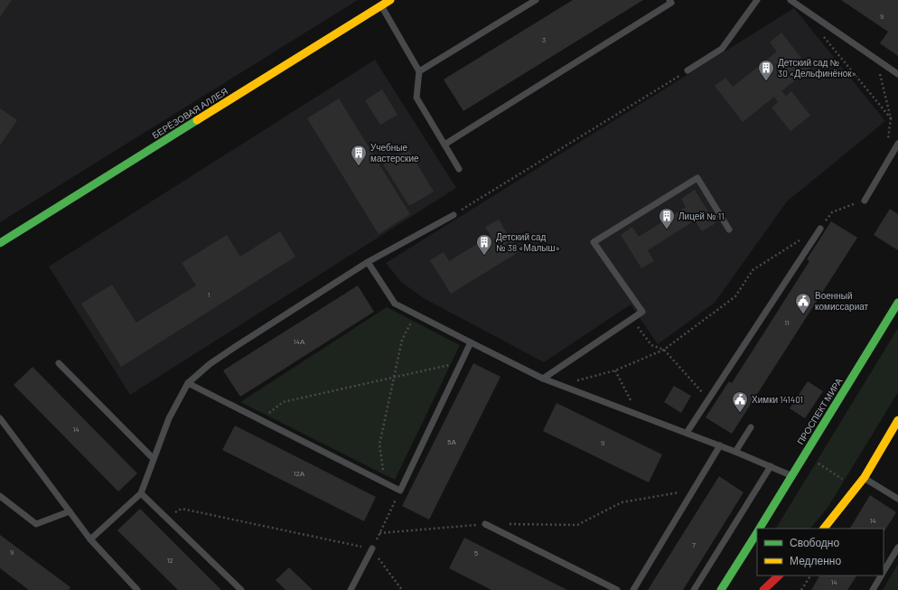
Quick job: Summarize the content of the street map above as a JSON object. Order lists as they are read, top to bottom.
{
  "streets": {
    "main road": ["БЕРЁЗОВАЯ АЛЛЕЯ", "ПРОСПЕКТ МИРА"]
  },
  "places": {
    "building": [
      "Детский сад № 30 «Дельфинёнок»",
      "Учебные мастерские",
      "Лицей № 11",
      "Детский сад № 38 «Малыш»"
    ],
    "public building": ["Военный комиссариат", "Химки 141401"]
  },
  "house_numbers": [
    "9",
    "3",
    "1",
    "11",
    "14А",
    "14",
    "5А",
    "9",
    "12А",
    "14",
    "7",
    "9",
    "5",
    "12",
    "14"
  ],
  "legend": ["Свободно", "Медленно"]
}
